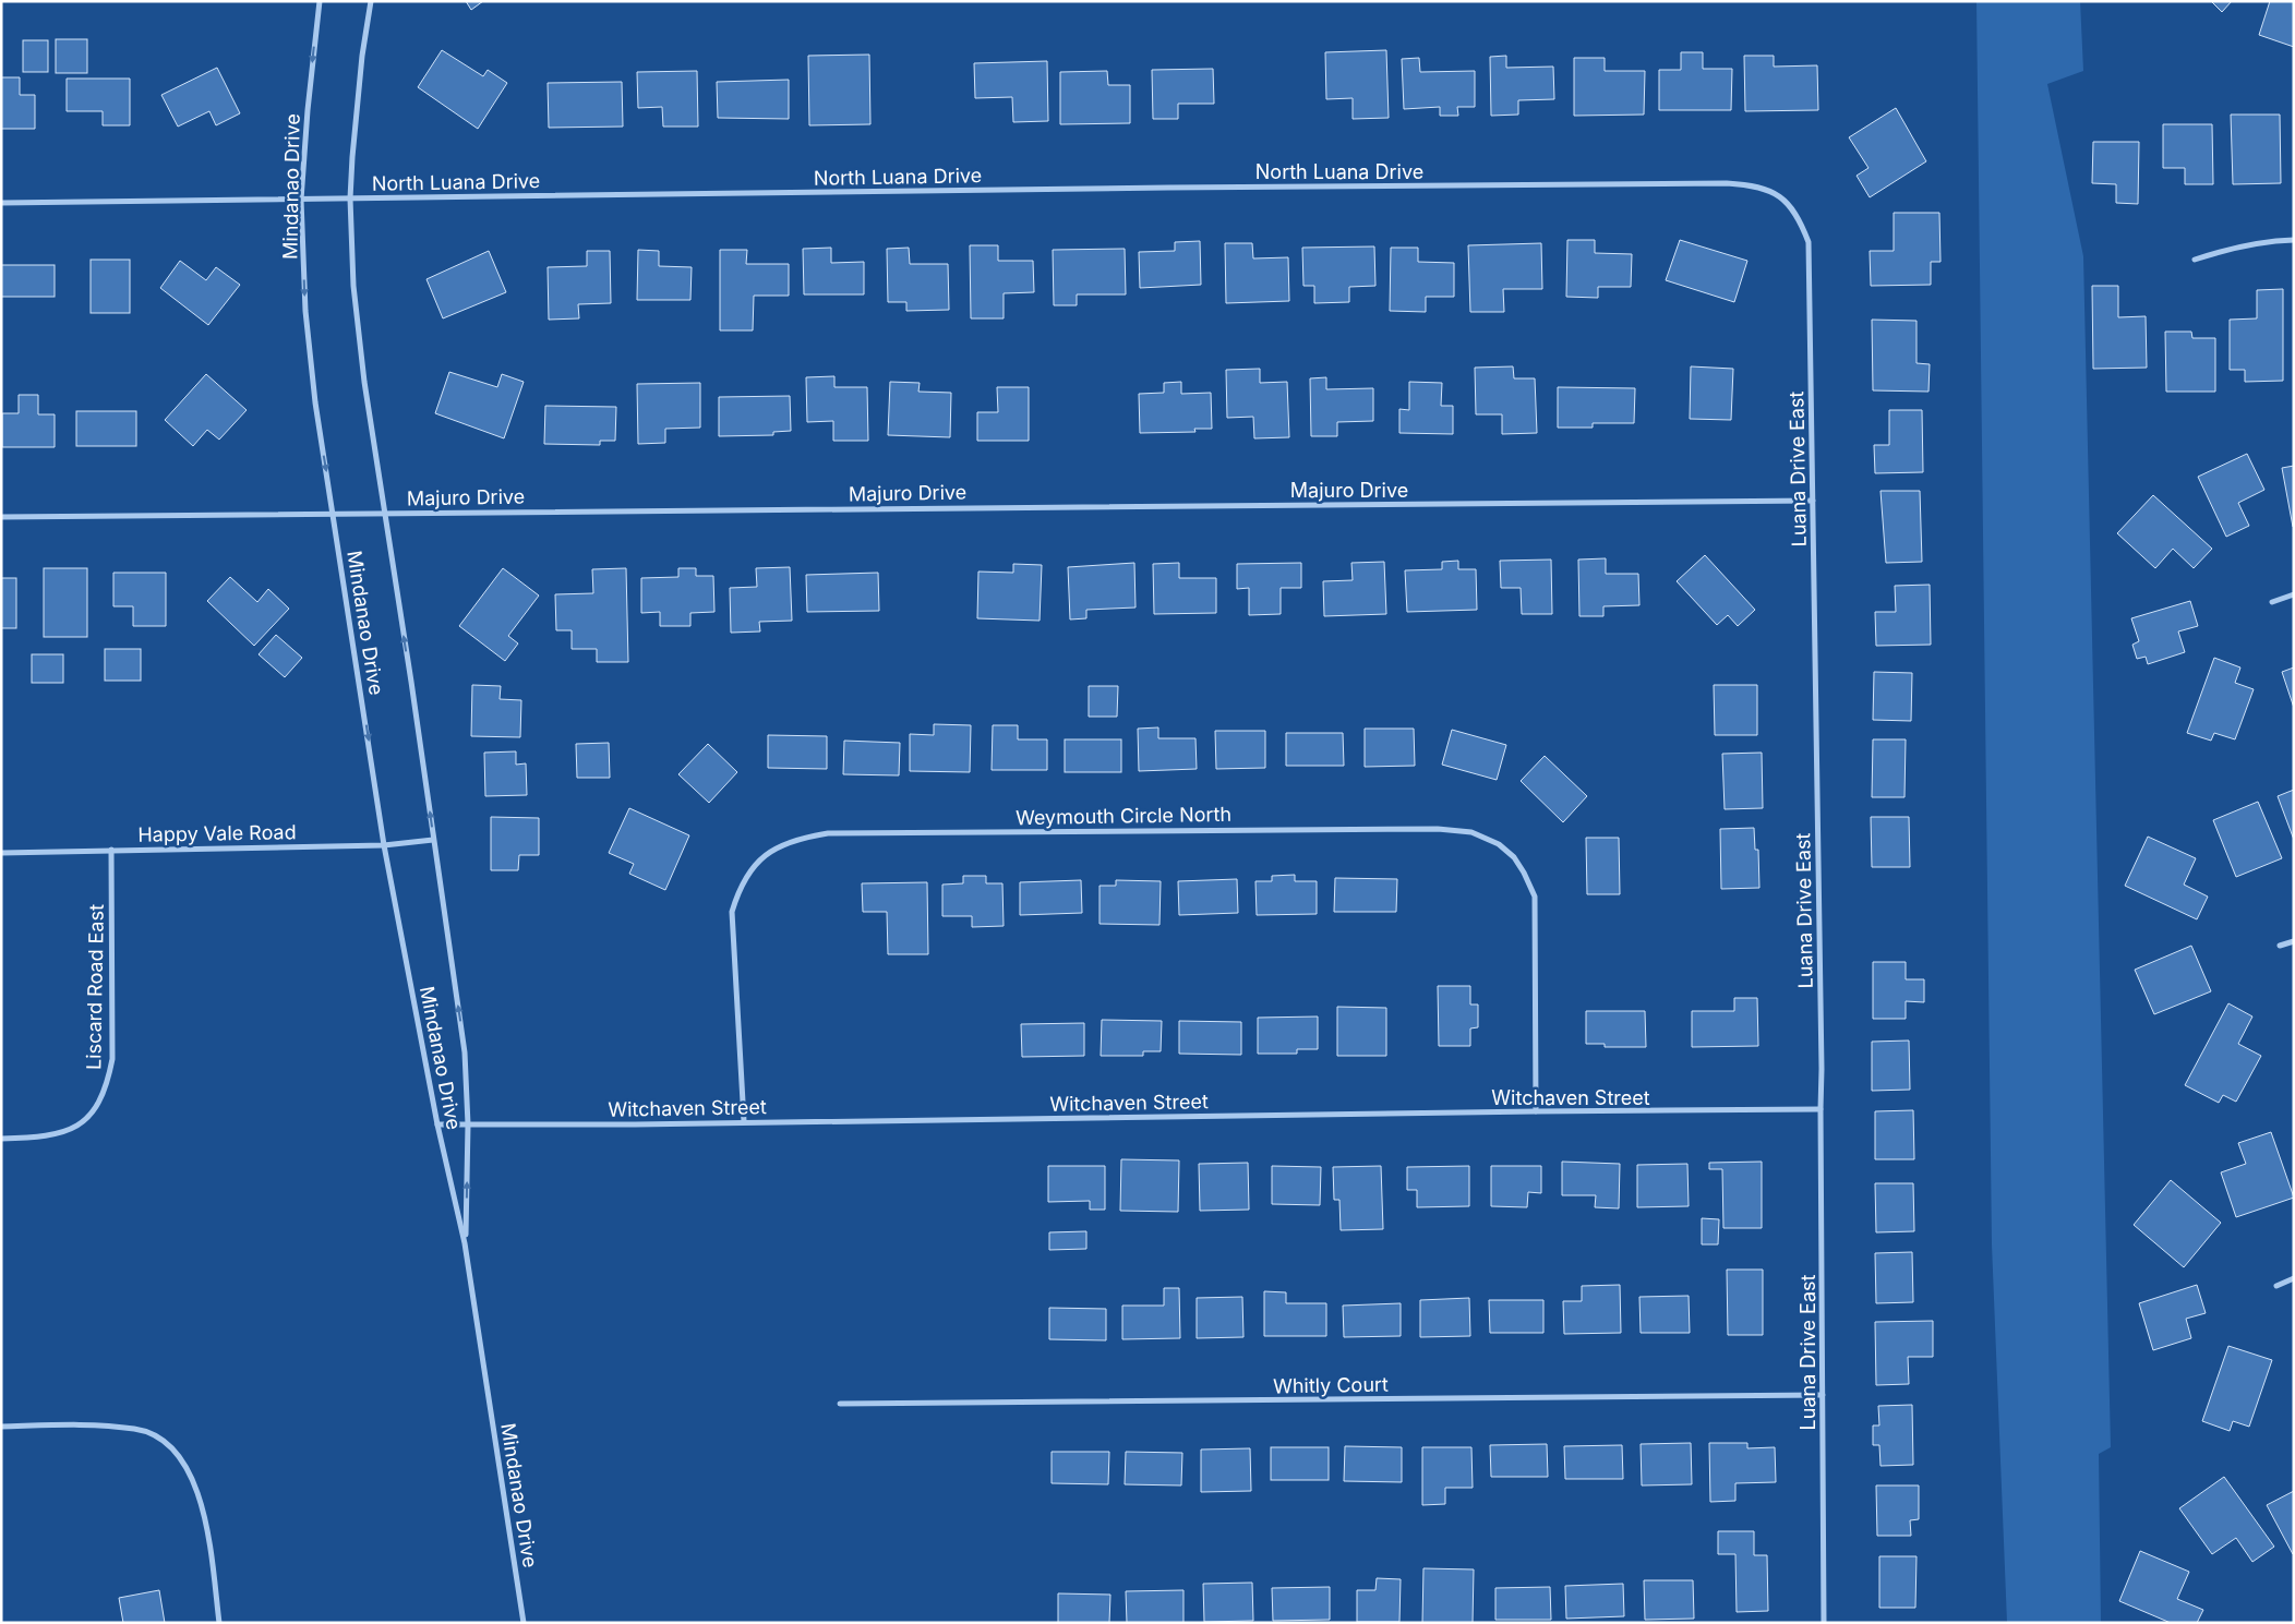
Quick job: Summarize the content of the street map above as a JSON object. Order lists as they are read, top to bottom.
{
  "streets": {
    "street": [
      "North Luana Drive",
      "Mindanao Drive",
      "Luana Drive East",
      "Majuro Drive",
      "Weymouth Circle North",
      "Happy Vale Road",
      "Liscard Road East",
      "Witchaven Street",
      "Whitly Court"
    ]
  },
  "crossings": [
    ["North Luana Drive", "Mindanao Drive"],
    ["North Luana Drive", "Luana Drive East"],
    ["Mindanao Drive", "Majuro Drive"],
    ["Mindanao Drive", "Happy Vale Road"],
    ["Mindanao Drive", "Witchaven Street"],
    ["Luana Drive East", "Majuro Drive"],
    ["Luana Drive East", "Witchaven Street"],
    ["Luana Drive East", "Whitly Court"],
    ["Weymouth Circle North", "Witchaven Street"],
    ["Happy Vale Road", "Liscard Road East"]
  ]
}
